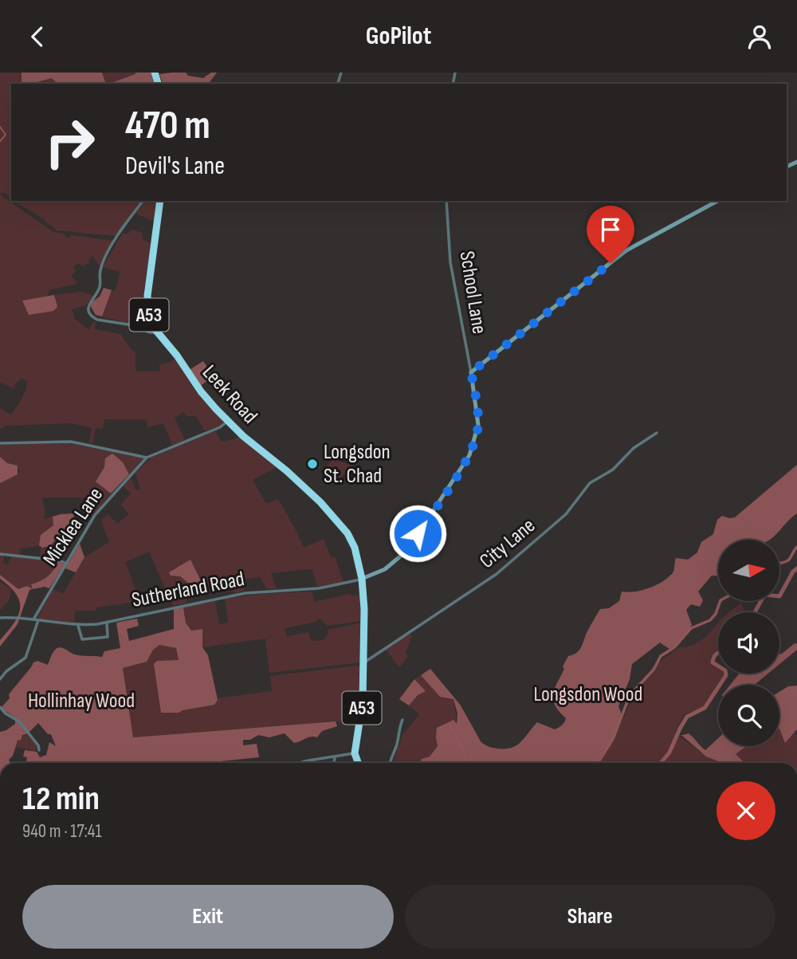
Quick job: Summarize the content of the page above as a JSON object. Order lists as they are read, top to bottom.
{
  "streets": {
    "highway": ["A53", "Leek Road"],
    "street": [
      "School Lane",
      "Micklea Lane",
      "City Lane",
      "Sutherland Road"
    ]
  },
  "crossings": [
    ["School Lane", "A53"],
    ["School Lane", "Leek Road"],
    ["School Lane", "Sutherland Road"],
    ["A53", "Leek Road"],
    ["A53", "City Lane"],
    ["A53", "Sutherland Road"],
    ["Leek Road", "Sutherland Road"],
    ["Micklea Lane", "Sutherland Road"]
  ],
  "parks": ["Longsdon Wood", "Hollinhay Wood"],
  "places": ["Longsdon St. Chad"],
  "north": "right",
  "page": {
    "header": "GoPilot",
    "turn": ["470 m", "Devil's Lane"],
    "heading": ["12 min", "940 m · 17:41"],
    "buttons": ["Exit", "Share"]
  }
}
